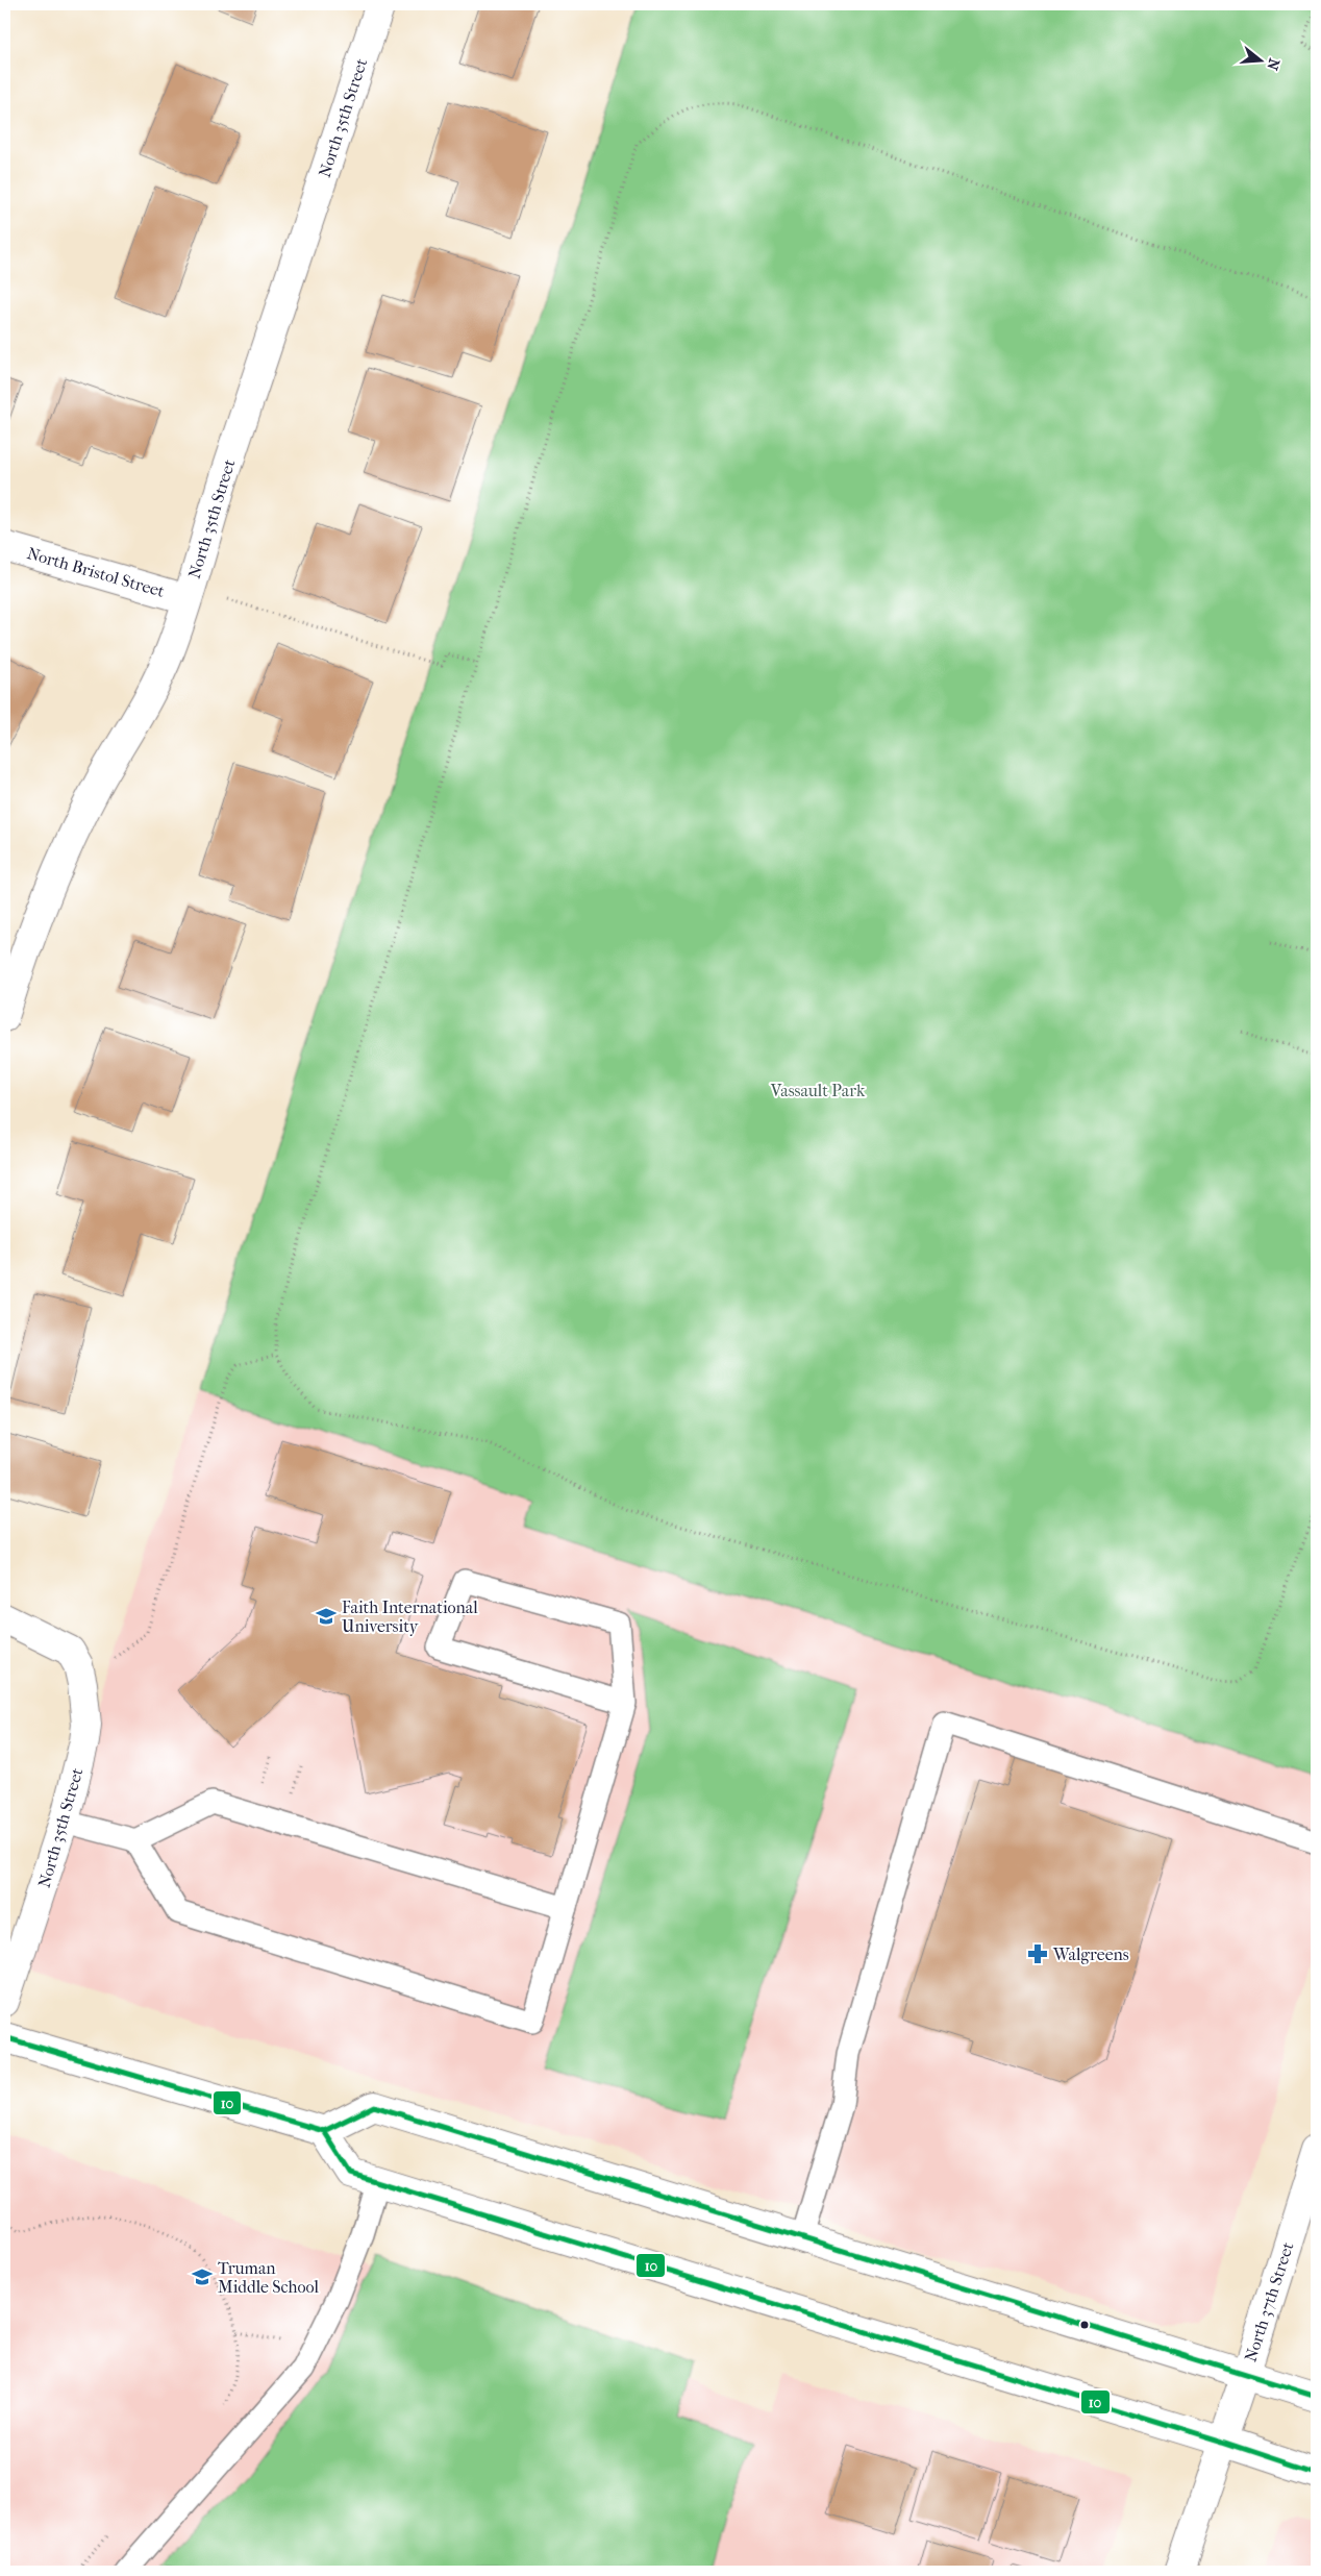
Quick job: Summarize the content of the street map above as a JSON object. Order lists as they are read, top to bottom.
{
  "streets": {
    "main road": ["North 35th Street", "North Bristol Street", "North 37th Street"]
  },
  "crossings": [
    ["North 35th Street", "North Bristol Street"]
  ],
  "parks": ["Vassault Park"],
  "places": {
    "school or university": ["Faith International University", "Truman Middle School"],
    "pharmacy": ["Walgreens"]
  },
  "lines": ["transit line 10"],
  "north": "right"
}
